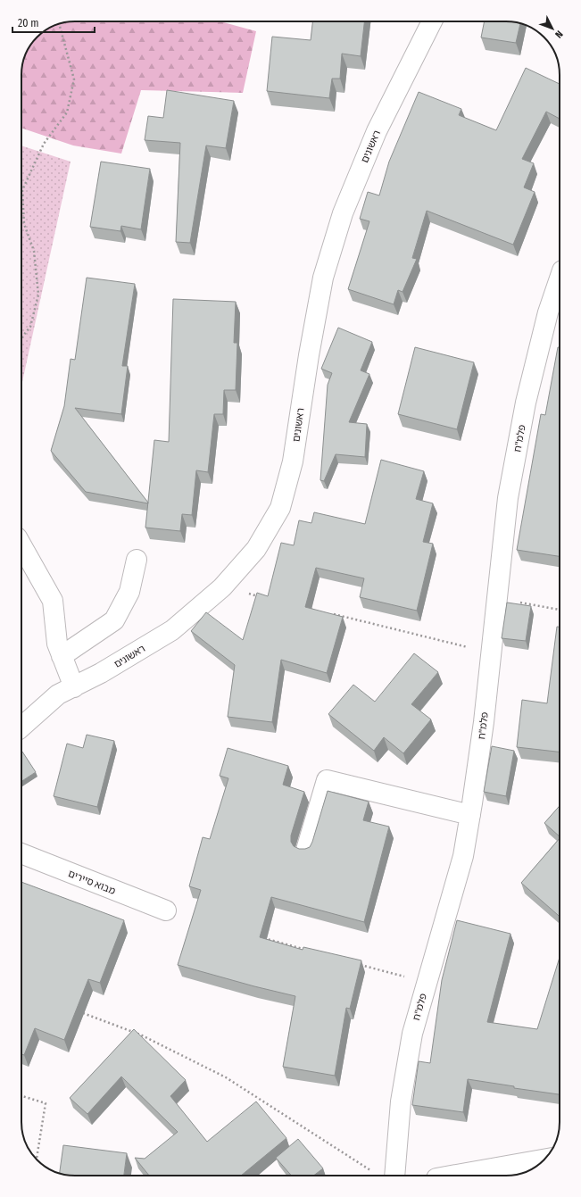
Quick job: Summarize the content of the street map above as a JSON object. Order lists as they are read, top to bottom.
{
  "streets": {
    "street": ["ראשונים", "פלמ\"ח", "מבוא סיירים"]
  },
  "scale_bar": "20 m",
  "north": "bottom right"
}
